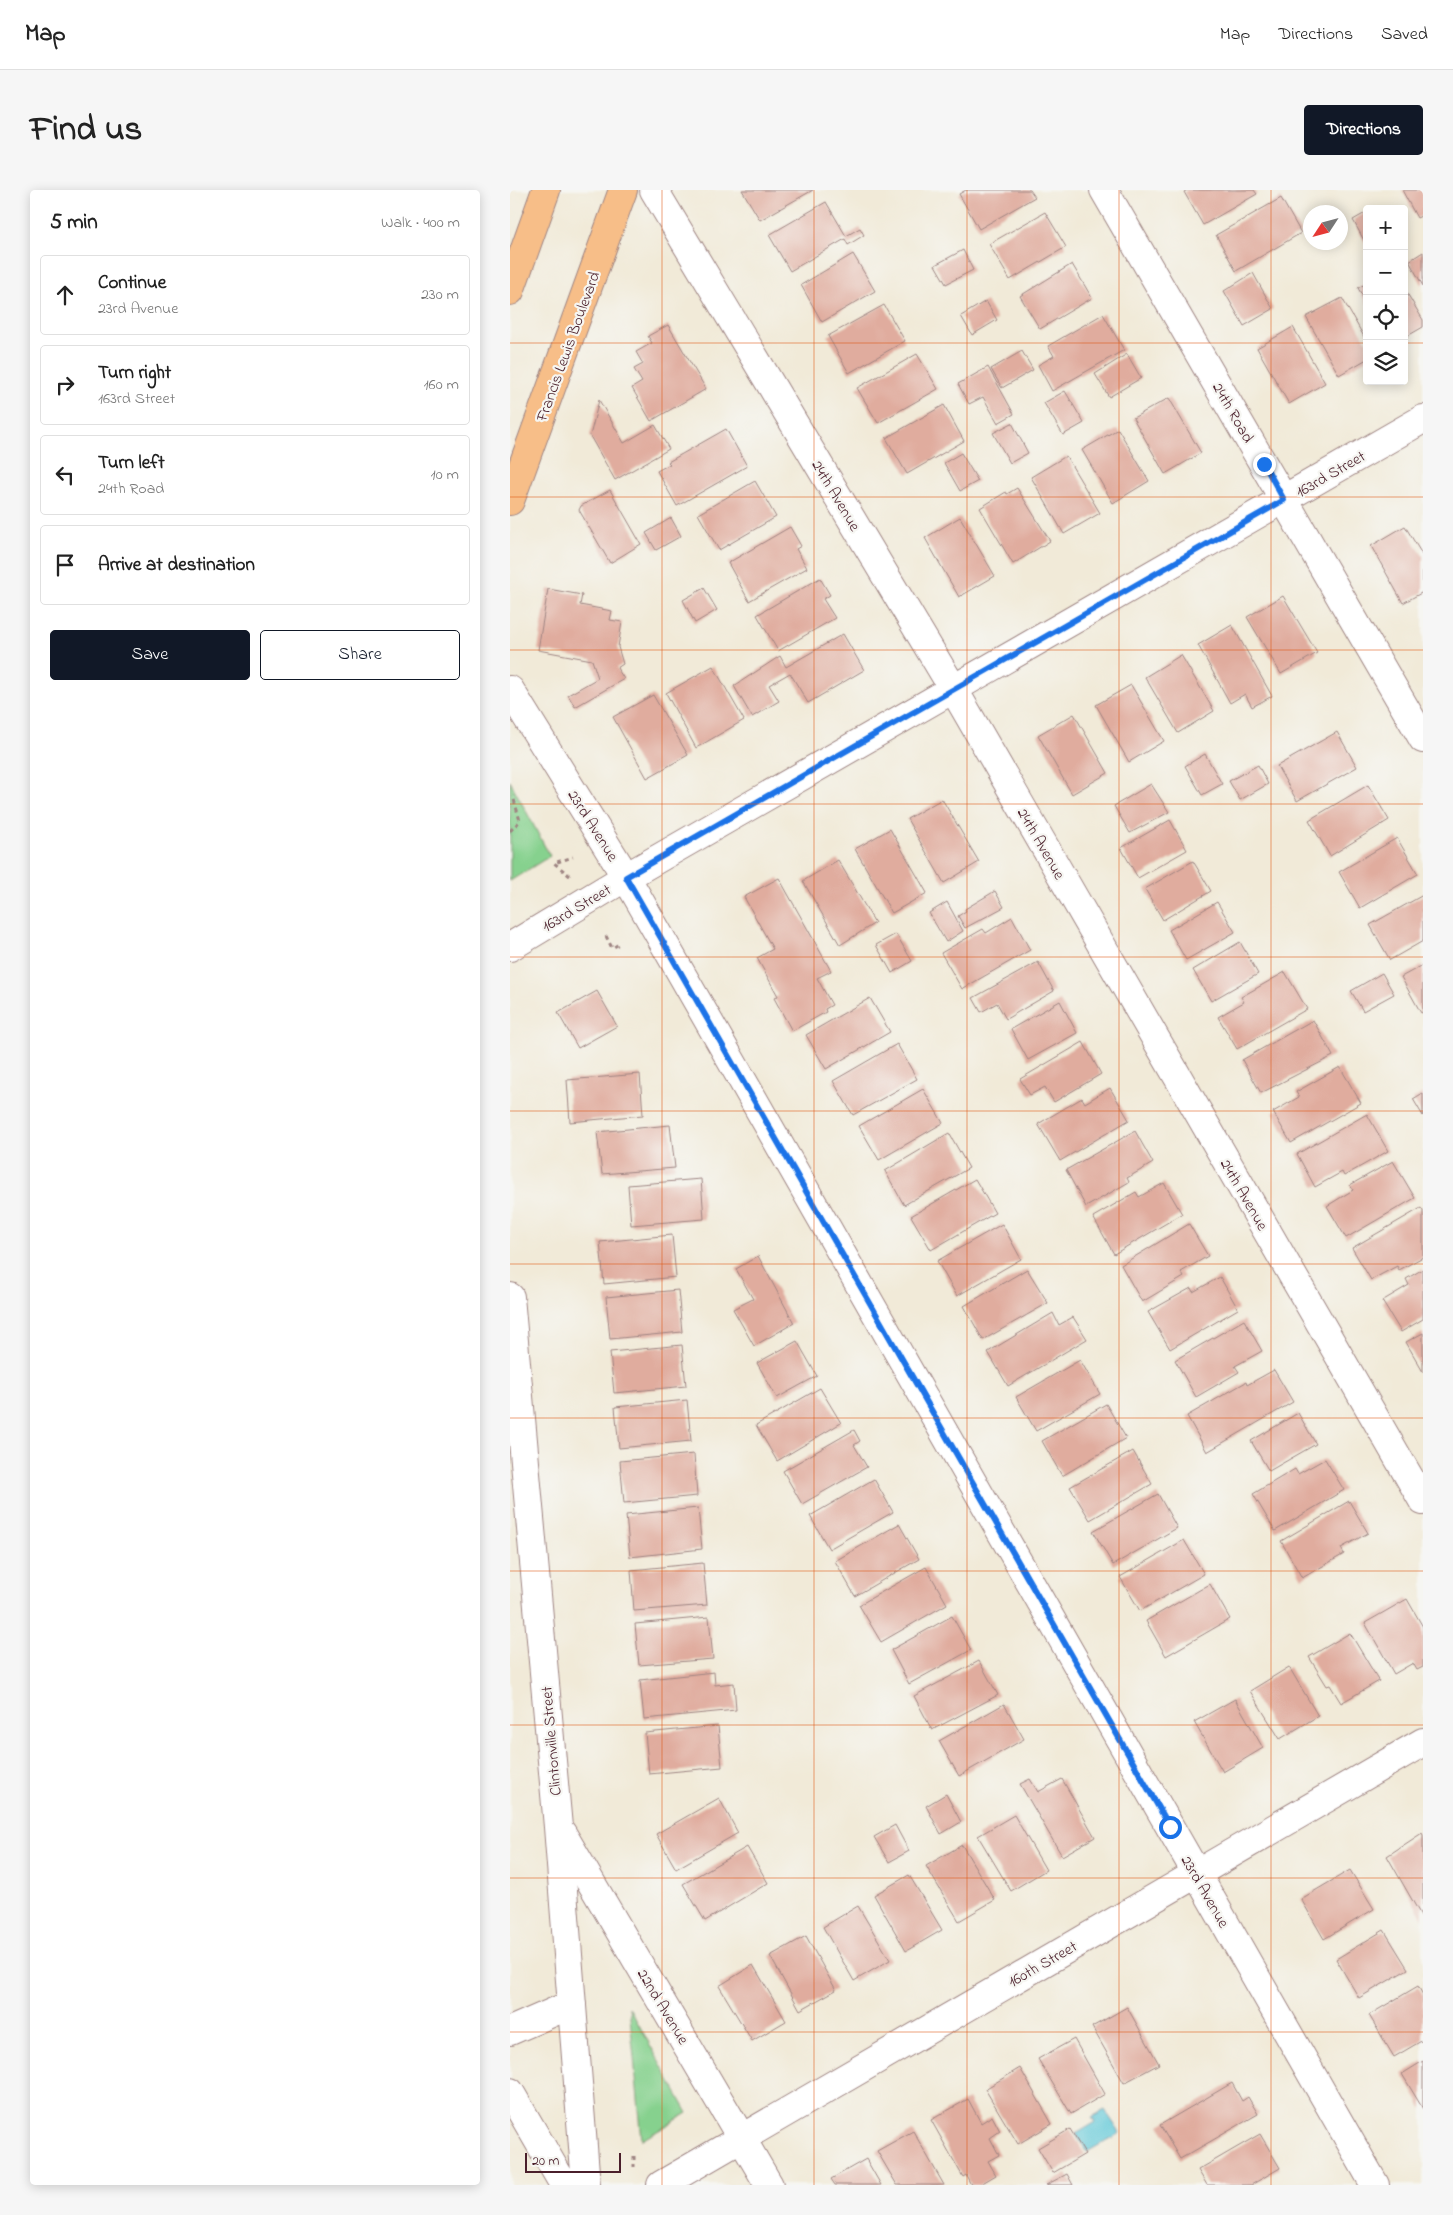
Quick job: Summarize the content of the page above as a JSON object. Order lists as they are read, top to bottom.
{
  "streets": {
    "main road": ["Francis Lewis Boulevard"],
    "street": [
      "24th Road",
      "163rd Street",
      "24th Avenue",
      "23rd Avenue",
      "Clintonville Street",
      "160th Street",
      "22nd Avenue"
    ]
  },
  "crossings": [
    ["24th Road", "163rd Street"],
    ["163rd Street", "24th Avenue"],
    ["163rd Street", "23rd Avenue"],
    ["23rd Avenue", "160th Street"],
    ["Clintonville Street", "22nd Avenue"],
    ["160th Street", "22nd Avenue"]
  ],
  "scale_bar": "20 m",
  "north": "bottom left",
  "page": {
    "header": "Map",
    "nav": ["Map", "Directions", "Saved"],
    "title": "Find us",
    "buttons": [
      "Directions",
      ["Save", "Share"]
    ],
    "heading": ["5 min", "Walk · 400 m"],
    "map_buttons": ["+", "−"],
    "list": [
      ["Continue", "23rd Avenue", "230 m"],
      ["Turn right", "163rd Street", "160 m"],
      ["Turn left", "24th Road", "10 m"],
      "Arrive at destination"
    ],
    "scale": "20 m"
  }
}
